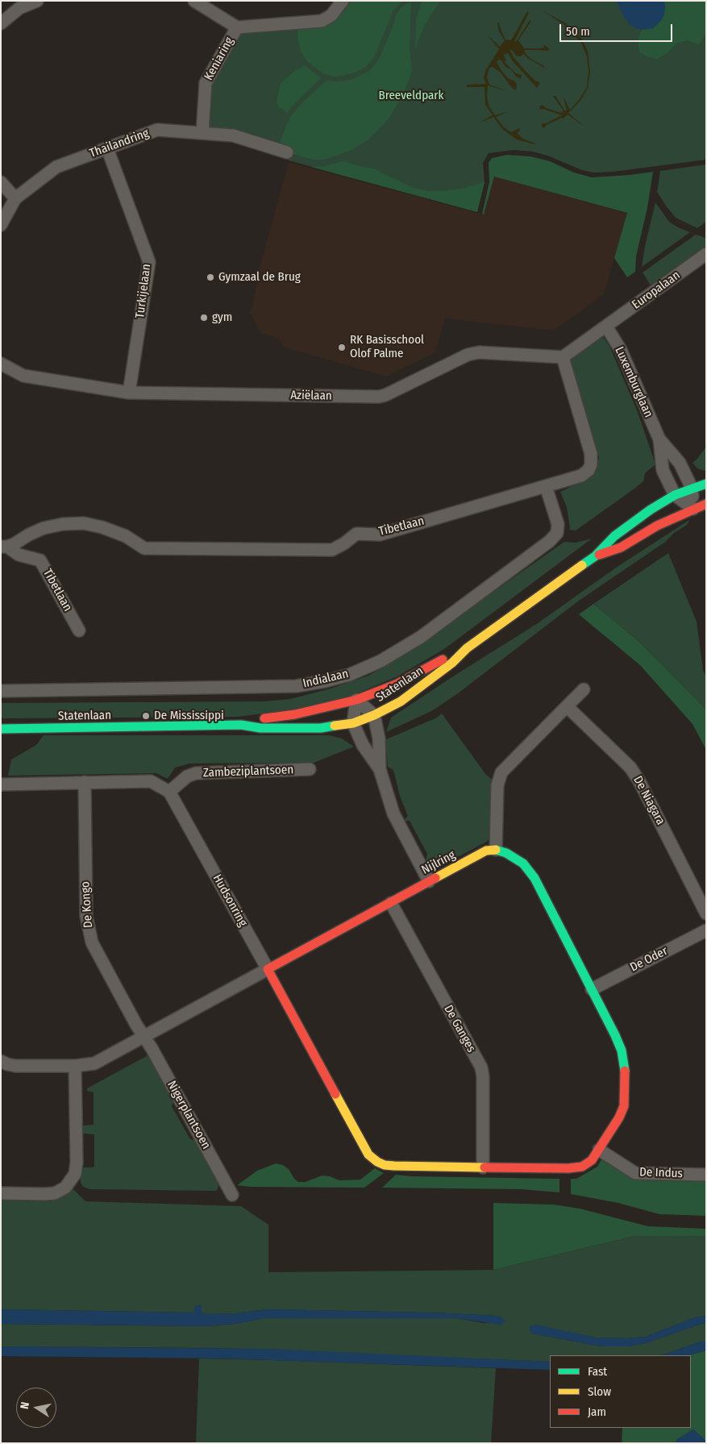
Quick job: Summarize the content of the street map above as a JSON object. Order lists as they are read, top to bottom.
{
  "streets": {
    "main road": ["Statenlaan", "Nijlring"],
    "street": [
      "Keniaring",
      "Thailandring",
      "Europalaan",
      "Turkijelaan",
      "Luxemburglaan",
      "Aziëlaan",
      "Tibetlaan",
      "Indialaan",
      "Zambeziplantsoen",
      "De Niagara",
      "Hudsonring",
      "De Kongo",
      "De Oder",
      "De Ganges",
      "Nigerplantsoen",
      "De Indus"
    ]
  },
  "crossings": [
    ["Keniaring", "Thailandring"],
    ["Thailandring", "Turkijelaan"],
    ["Europalaan", "Luxemburglaan"],
    ["Turkijelaan", "Aziëlaan"],
    ["Luxemburglaan", "Statenlaan"],
    ["Aziëlaan", "Tibetlaan"],
    ["Tibetlaan", "Indialaan"],
    ["Zambeziplantsoen", "Hudsonring"],
    ["Nijlring", "Hudsonring"],
    ["Nijlring", "De Ganges"],
    ["De Kongo", "Nigerplantsoen"]
  ],
  "parks": ["Breeveldpark"],
  "places": [
    "Gymzaal de Brug",
    "gym",
    "RK Basisschool Olof Palme",
    "De Mississippi"
  ],
  "legend": ["Fast", "Slow", "Jam"],
  "scale_bar": "50 m",
  "north": "left"
}
